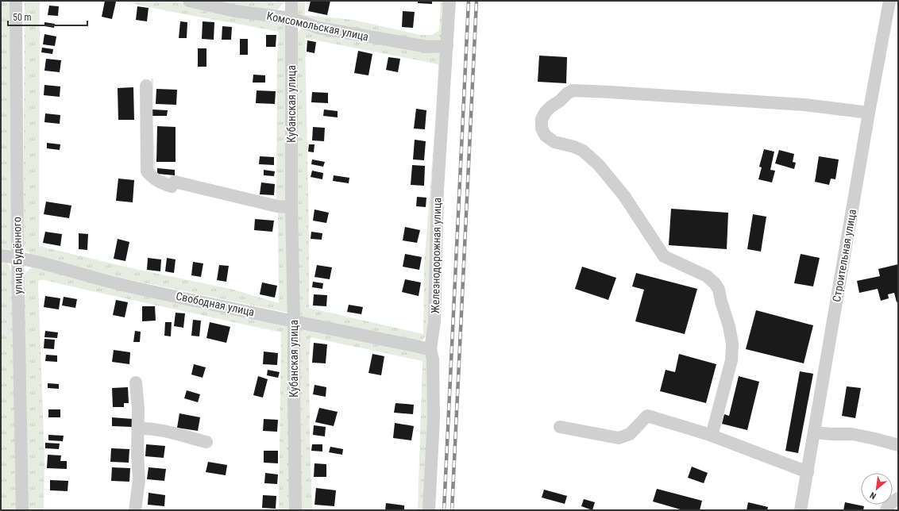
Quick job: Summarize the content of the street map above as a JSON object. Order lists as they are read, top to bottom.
{
  "streets": {
    "street": [
      "Комсомольская улица",
      "Кубанская улица",
      "улица Будённого",
      "Железнодорожная улица",
      "Строительная улица",
      "Свободная улица"
    ]
  },
  "crossings": [
    ["Комсомольская улица", "Кубанская улица"],
    ["Комсомольская улица", "Железнодорожная улица"],
    ["Кубанская улица", "Свободная улица"],
    ["улица Будённого", "Свободная улица"],
    ["Железнодорожная улица", "Свободная улица"]
  ],
  "scale_bar": "50 m",
  "north": "bottom left"
}
